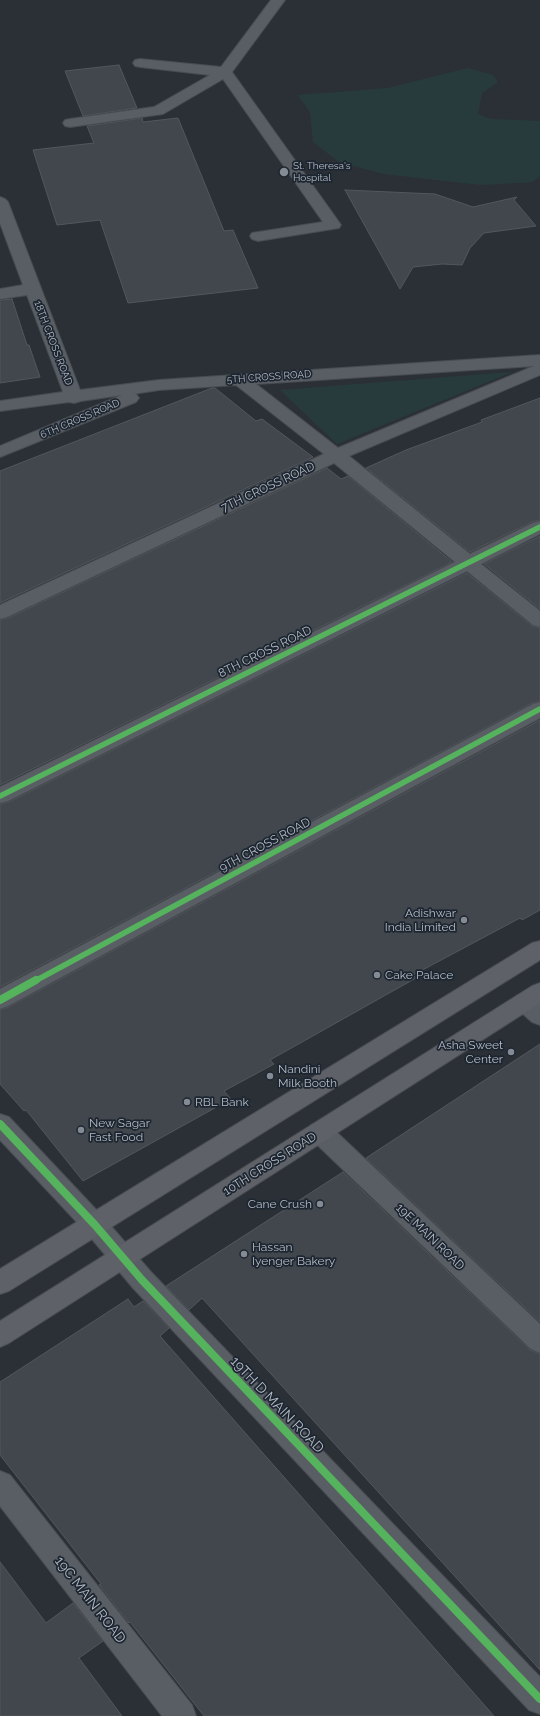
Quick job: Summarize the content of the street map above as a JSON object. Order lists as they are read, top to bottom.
{
  "streets": {
    "main road": ["10TH CROSS ROAD"],
    "street": [
      "18TH CROSS ROAD",
      "5TH CROSS ROAD",
      "6TH CROSS ROAD",
      "7TH CROSS ROAD",
      "8TH CROSS ROAD",
      "9TH CROSS ROAD",
      "19E MAIN ROAD",
      "19TH D MAIN ROAD",
      "19C MAIN ROAD"
    ]
  },
  "crossings": [
    ["18TH CROSS ROAD", "5TH CROSS ROAD"],
    ["5TH CROSS ROAD", "6TH CROSS ROAD"],
    ["10TH CROSS ROAD", "19E MAIN ROAD"],
    ["10TH CROSS ROAD", "19TH D MAIN ROAD"]
  ],
  "places": [
    "St. Theresa's Hospital",
    "Adishwar India Limited",
    "Cake Palace",
    "Asha Sweet Center",
    "Nandini Milk Booth",
    "RBL Bank",
    "New Sagar Fast Food",
    "Cane Crush",
    "Hassan Iyenger Bakery"
  ]
}
